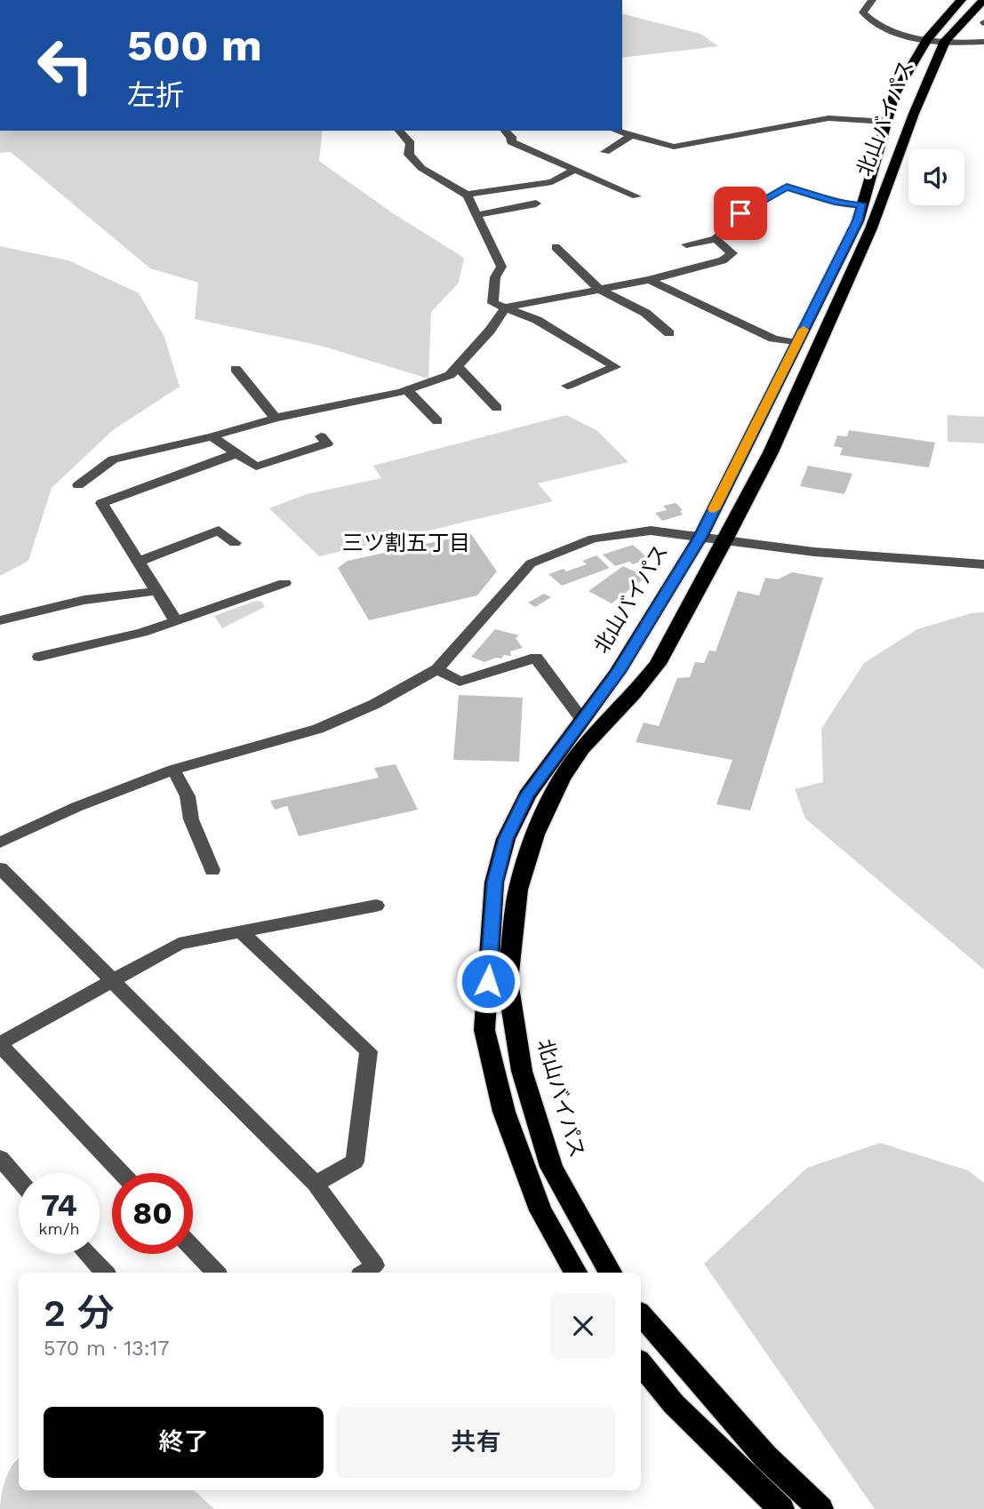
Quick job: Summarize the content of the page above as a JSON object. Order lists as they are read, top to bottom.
{
  "streets": {
    "highway": ["北山バイパス"]
  },
  "districts": ["三ツ割五丁目"],
  "page": {
    "turn": ["500 m", "左折"],
    "speed": "74 km/h",
    "limit": "80",
    "heading": ["2 分", "570 m · 13:17"],
    "buttons": ["終了", "共有"]
  }
}
